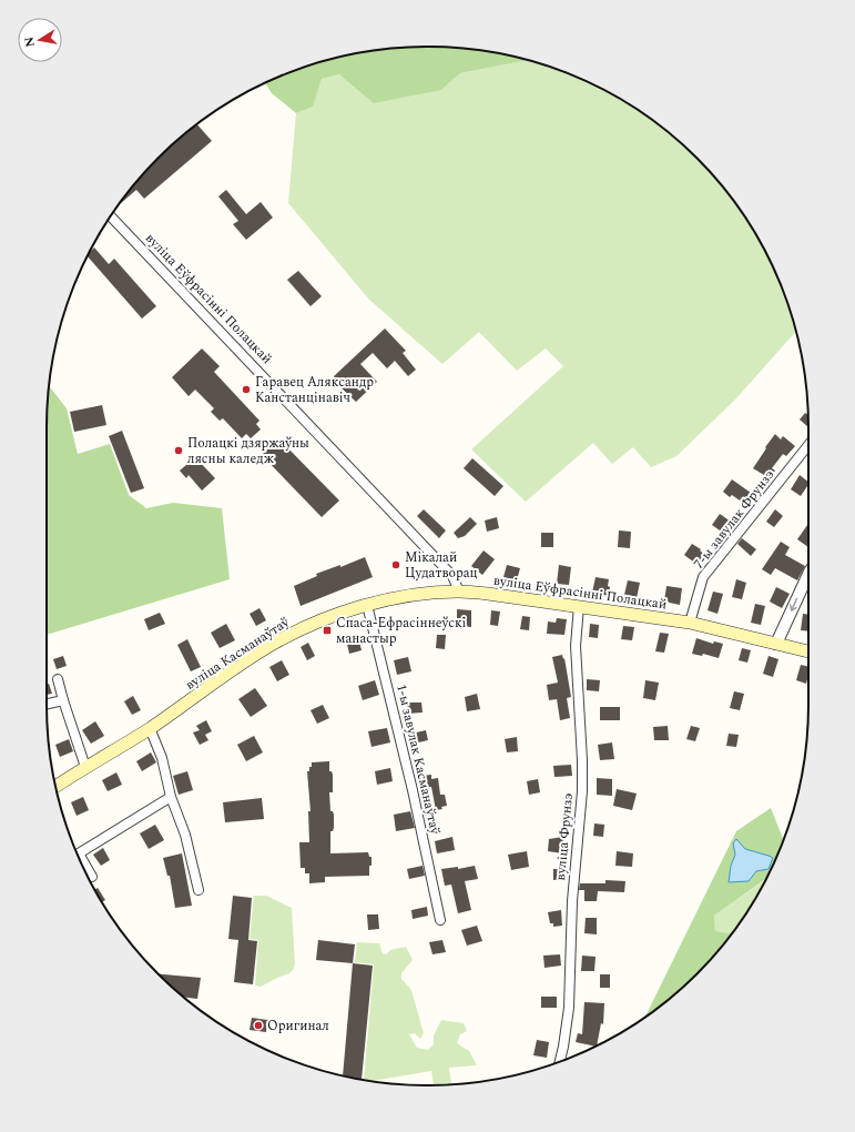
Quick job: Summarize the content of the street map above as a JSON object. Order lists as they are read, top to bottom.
{
  "streets": {
    "main road": ["вуліца Еўфрасінні Полацкай", "вуліца Касманаўтаў"],
    "street": ["7-ы завулак Фрунзэ", "1-ы завулак Касманаўтаў", "вуліца Фрунзэ"]
  },
  "crossings": [
    ["вуліца Еўфрасінні Полацкай", "7-ы завулак Фрунзэ"],
    ["вуліца Еўфрасінні Полацкай", "вуліца Касманаўтаў"],
    ["вуліца Еўфрасінні Полацкай", "вуліца Фрунзэ"],
    ["вуліца Касманаўтаў", "1-ы завулак Касманаўтаў"]
  ],
  "places": {
    "other": [
      "Гаравец Аляксандр Канстанцінавіч",
      "Полацкі дзяржаўны лясны каледж",
      "Мікалай Цудатворац",
      "Оригинал"
    ],
    "transit": ["Спаса-Ефрасіннеўскі манастыр"]
  },
  "north": "left"
}
